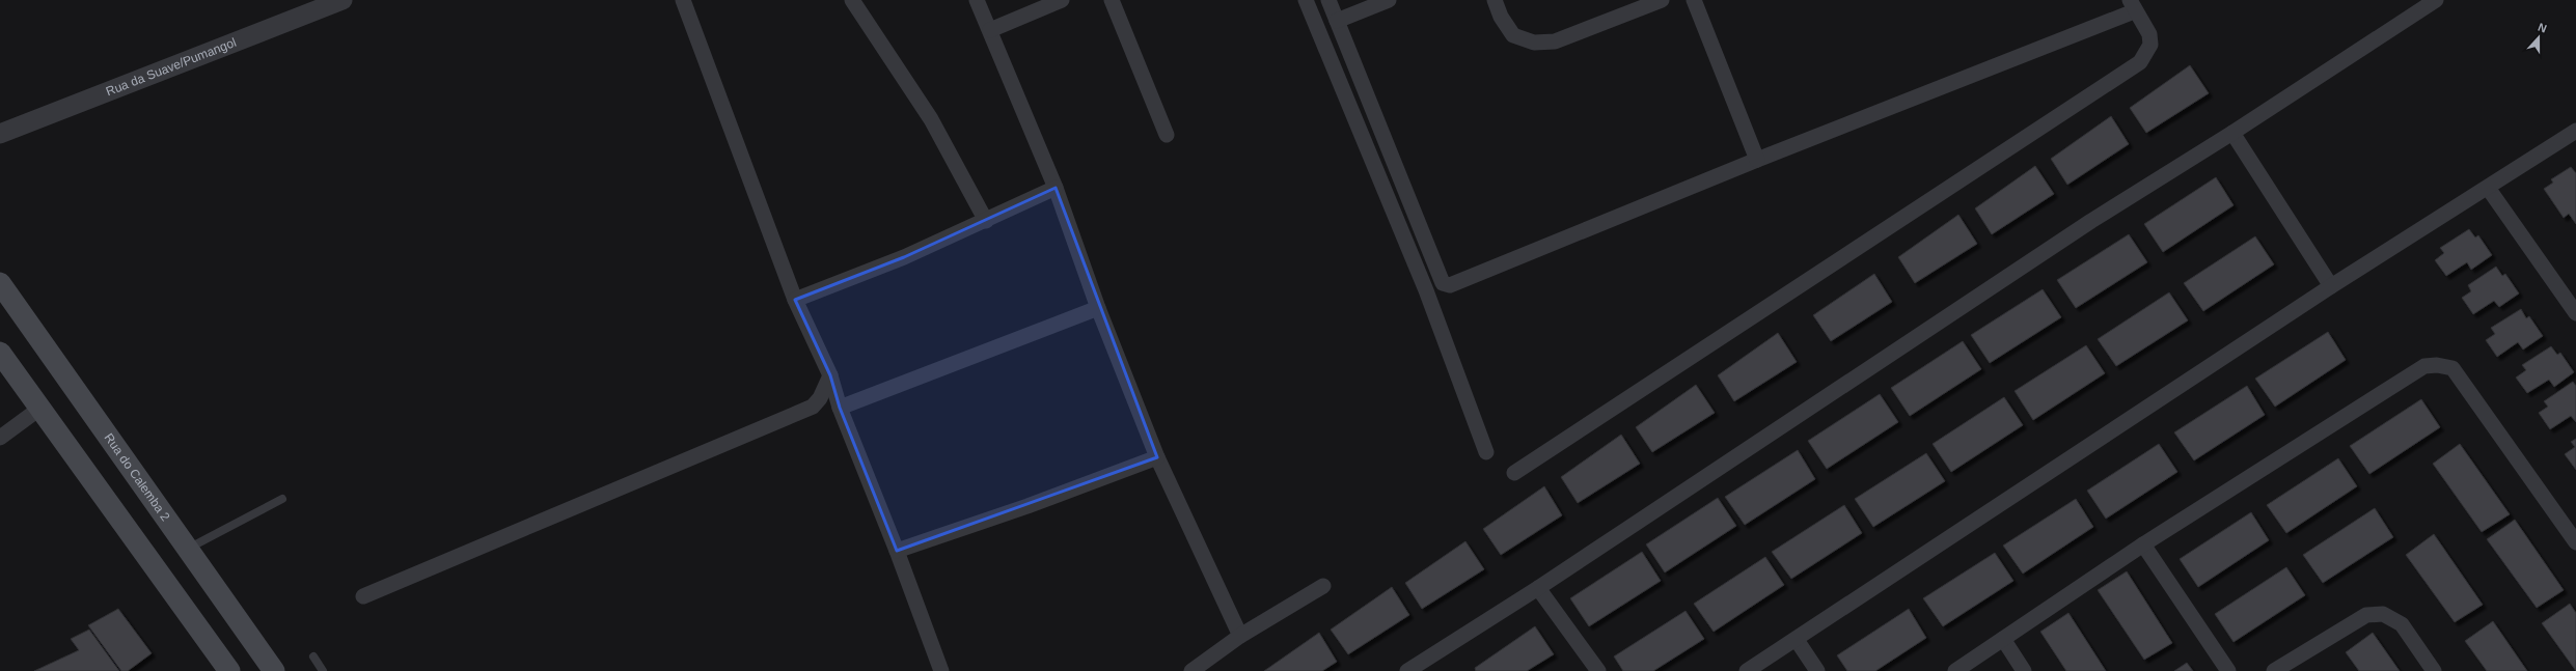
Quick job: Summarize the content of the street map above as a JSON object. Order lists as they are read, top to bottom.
{
  "streets": {
    "main road": ["Rua do Calemba 2"],
    "street": ["Rua da Suave/Pumangol"]
  },
  "north": "top"
}
